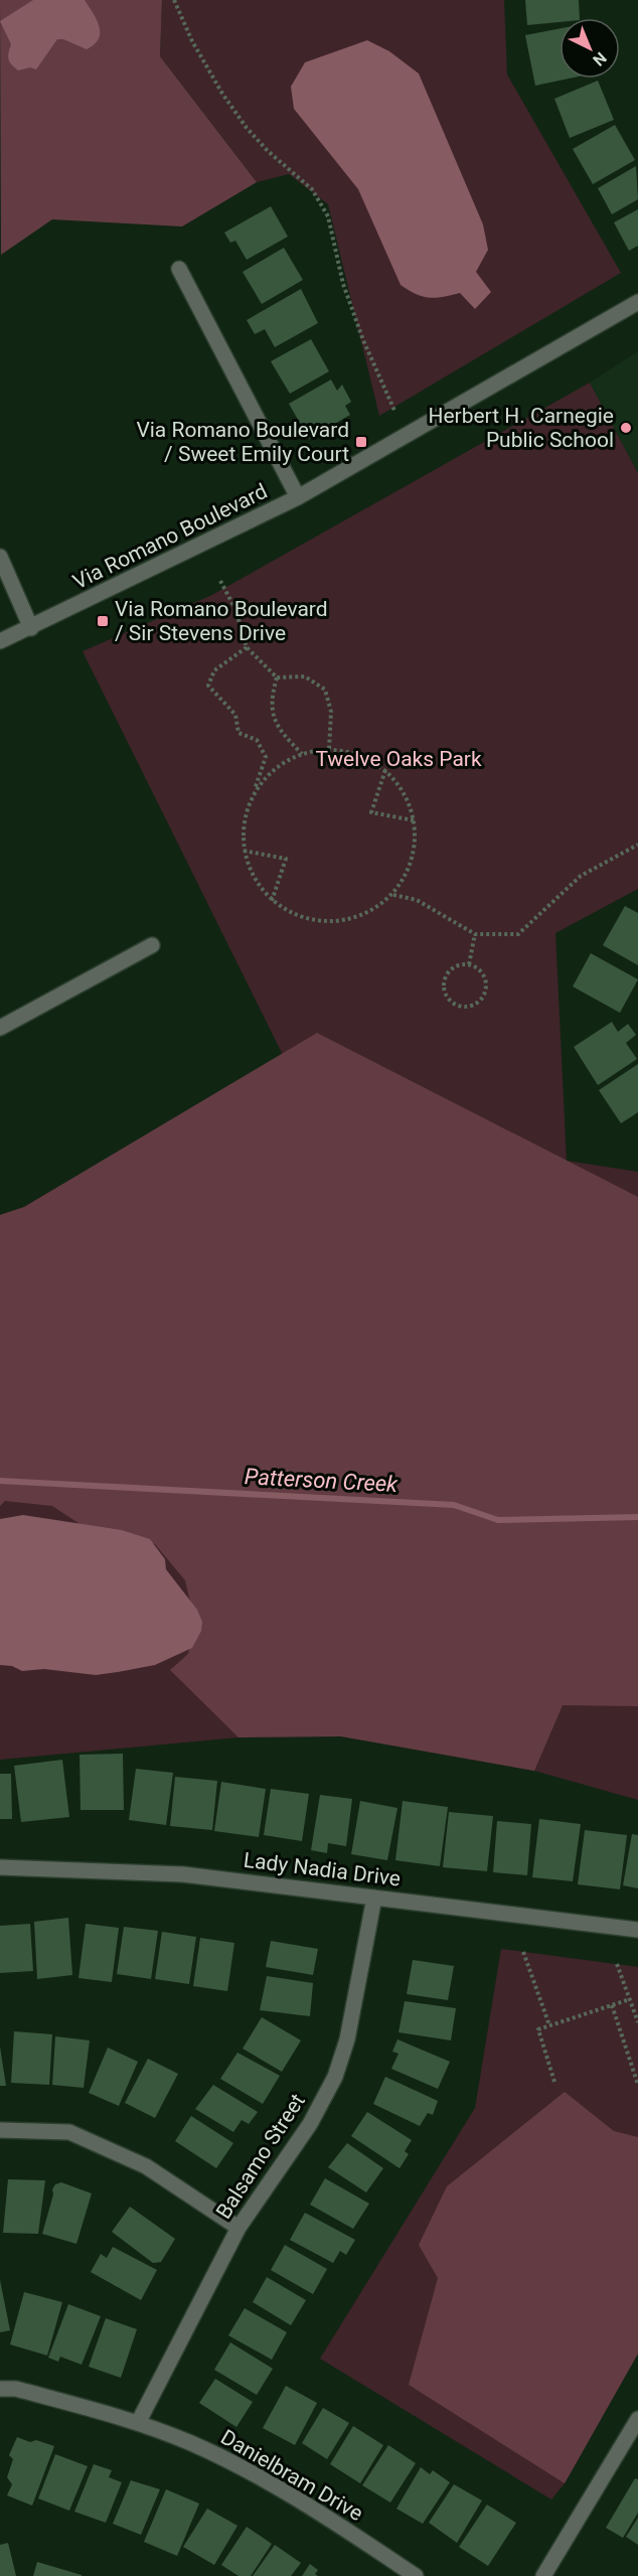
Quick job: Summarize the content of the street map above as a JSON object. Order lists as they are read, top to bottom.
{
  "streets": {
    "street": [
      "Via Romano Boulevard",
      "Lady Nadia Drive",
      "Balsamo Street",
      "Danielbram Drive"
    ]
  },
  "crossings": [
    ["Lady Nadia Drive", "Balsamo Street"],
    ["Balsamo Street", "Danielbram Drive"]
  ],
  "water": ["Patterson Creek"],
  "parks": ["Twelve Oaks Park"],
  "places": {
    "other": ["Herbert H. Carnegie Public School"],
    "transit": ["Via Romano Boulevard / Sweet Emily Court", "Via Romano Boulevard / Sir Stevens Drive"]
  },
  "north": "bottom right"
}
